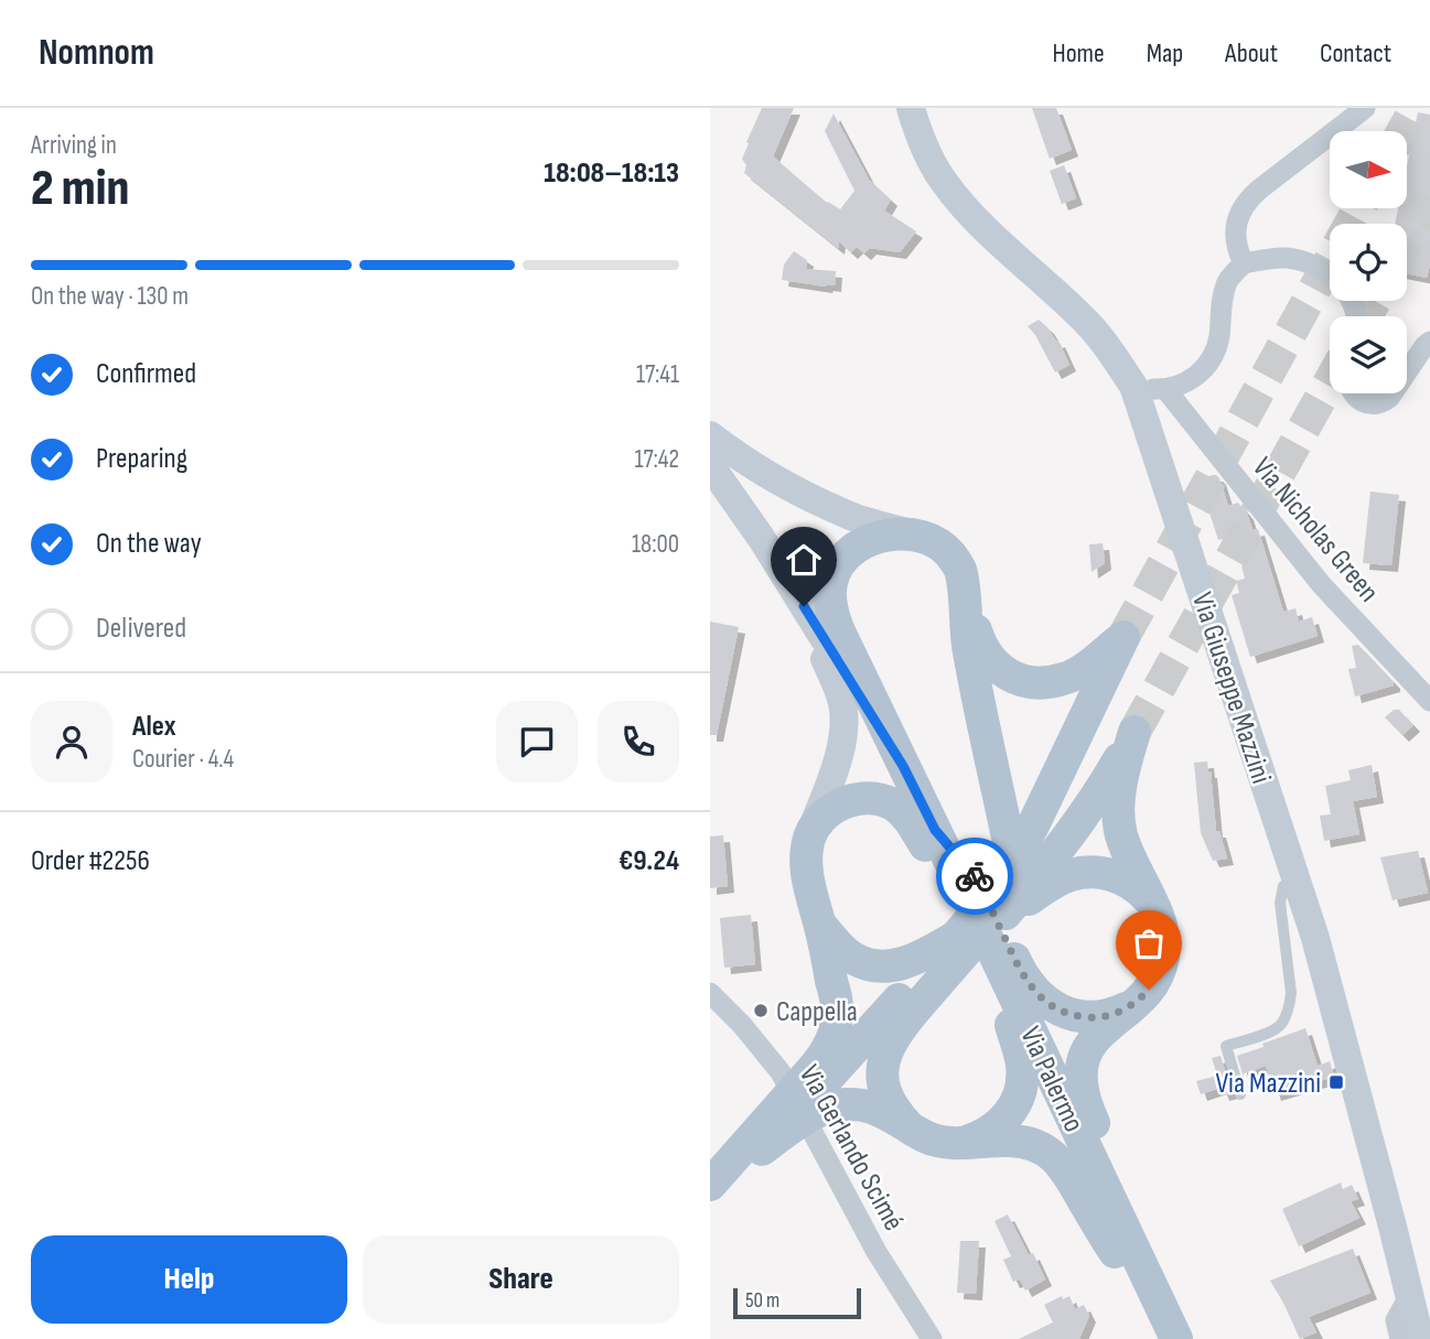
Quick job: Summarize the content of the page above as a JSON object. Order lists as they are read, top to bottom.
{
  "streets": {
    "main road": ["Via Palermo"],
    "street": ["Via Nicholas Green", "Via Giuseppe Mazzini", "Via Gerlando Scimé"]
  },
  "places": {
    "other": ["Cappella"],
    "transit": ["Via Mazzini"]
  },
  "scale_bar": "50 m",
  "north": "right",
  "page": {
    "header": "Nomnom",
    "nav": [
      "Home",
      "Map",
      "About",
      "Contact"
    ],
    "heading": ["2 min", "Arriving in", "18:08–18:13"],
    "panel": [
      "Alex",
      "Courier · 4.4",
      "Order #2256",
      "€9.24"
    ],
    "bar": "On the way · 130 m",
    "list": [
      ["Confirmed", "17:41"],
      ["Preparing", "17:42"],
      ["On the way", "18:00"],
      "Delivered"
    ],
    "buttons": ["Help", "Share"],
    "scale": "50 m"
  }
}
